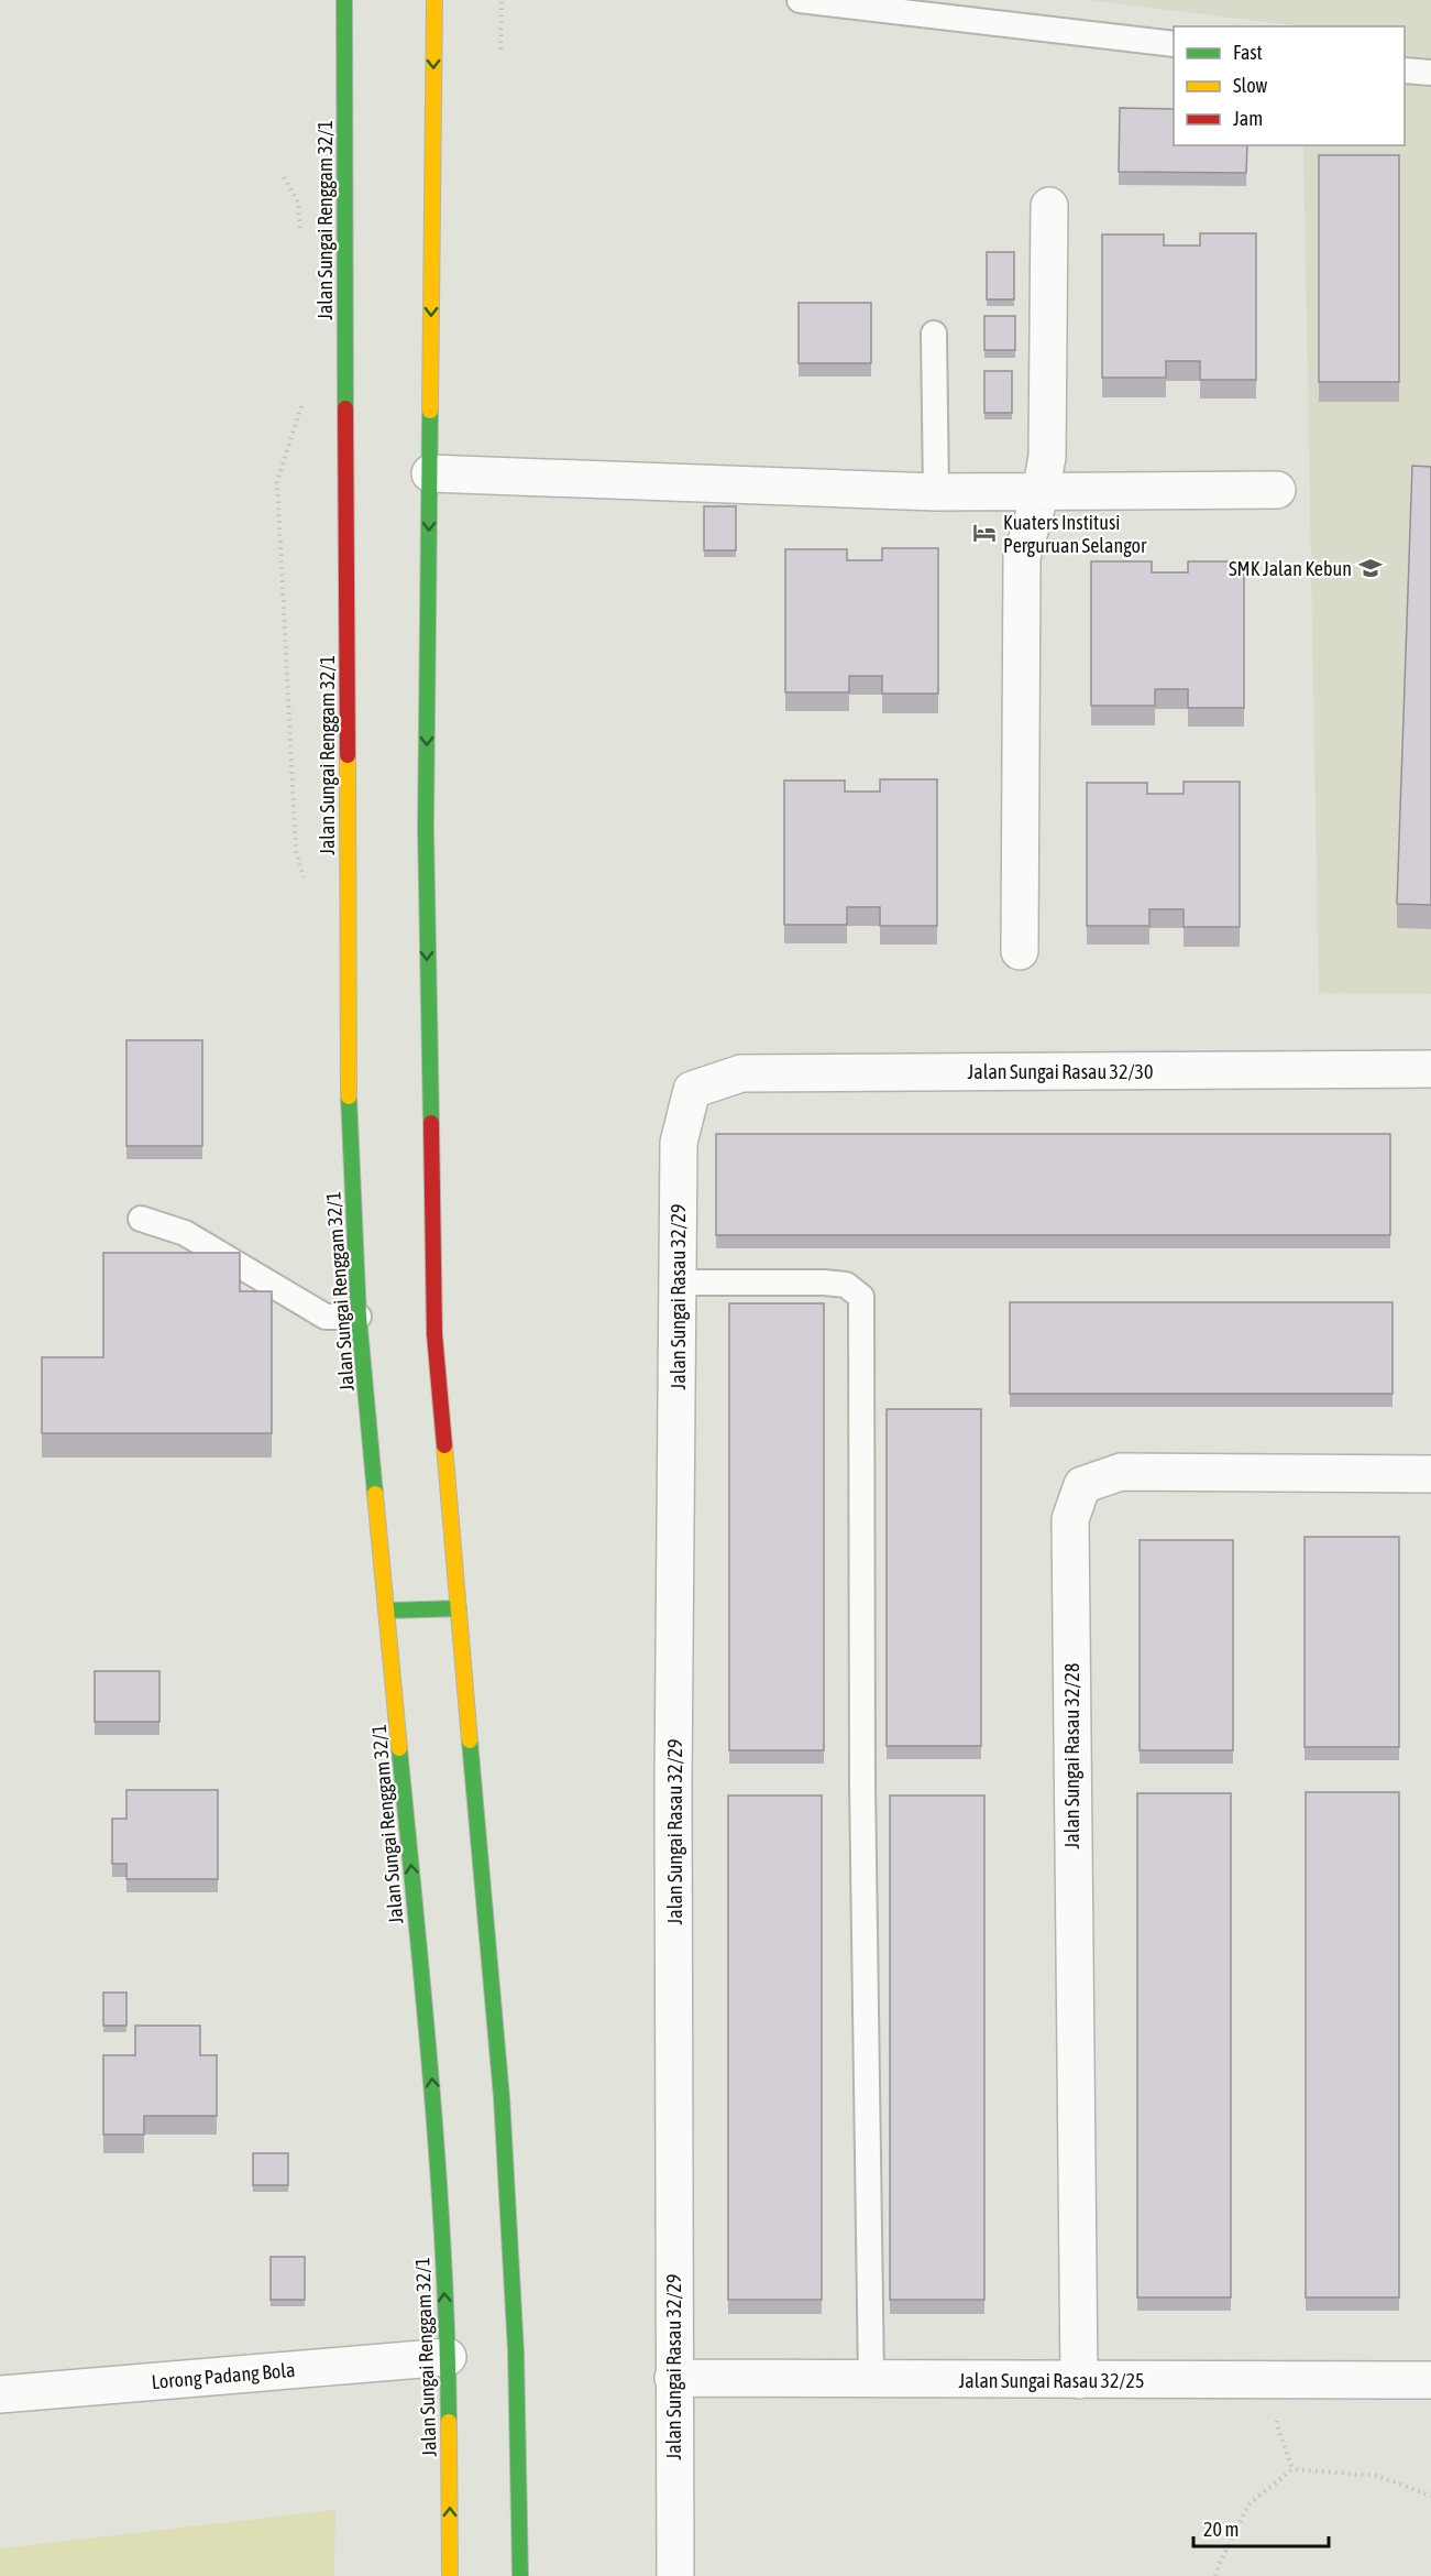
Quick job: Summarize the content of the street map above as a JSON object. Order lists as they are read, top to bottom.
{
  "streets": {
    "main road": ["Jalan Sungai Renggam 32/1"],
    "street": [
      "Jalan Sungai Rasau 32/30",
      "Jalan Sungai Rasau 32/29",
      "Jalan Sungai Rasau 32/28",
      "Lorong Padang Bola",
      "Jalan Sungai Rasau 32/25"
    ]
  },
  "crossings": [
    ["Jalan Sungai Renggam 32/1", "Lorong Padang Bola"],
    ["Jalan Sungai Rasau 32/30", "Jalan Sungai Rasau 32/29"],
    ["Jalan Sungai Rasau 32/29", "Jalan Sungai Rasau 32/25"],
    ["Jalan Sungai Rasau 32/28", "Jalan Sungai Rasau 32/25"]
  ],
  "places": {
    "hotel": ["Kuaters Institusi Perguruan Selangor"],
    "school or university": ["SMK Jalan Kebun"]
  },
  "legend": ["Fast", "Slow", "Jam"],
  "scale_bar": "20 m"
}
